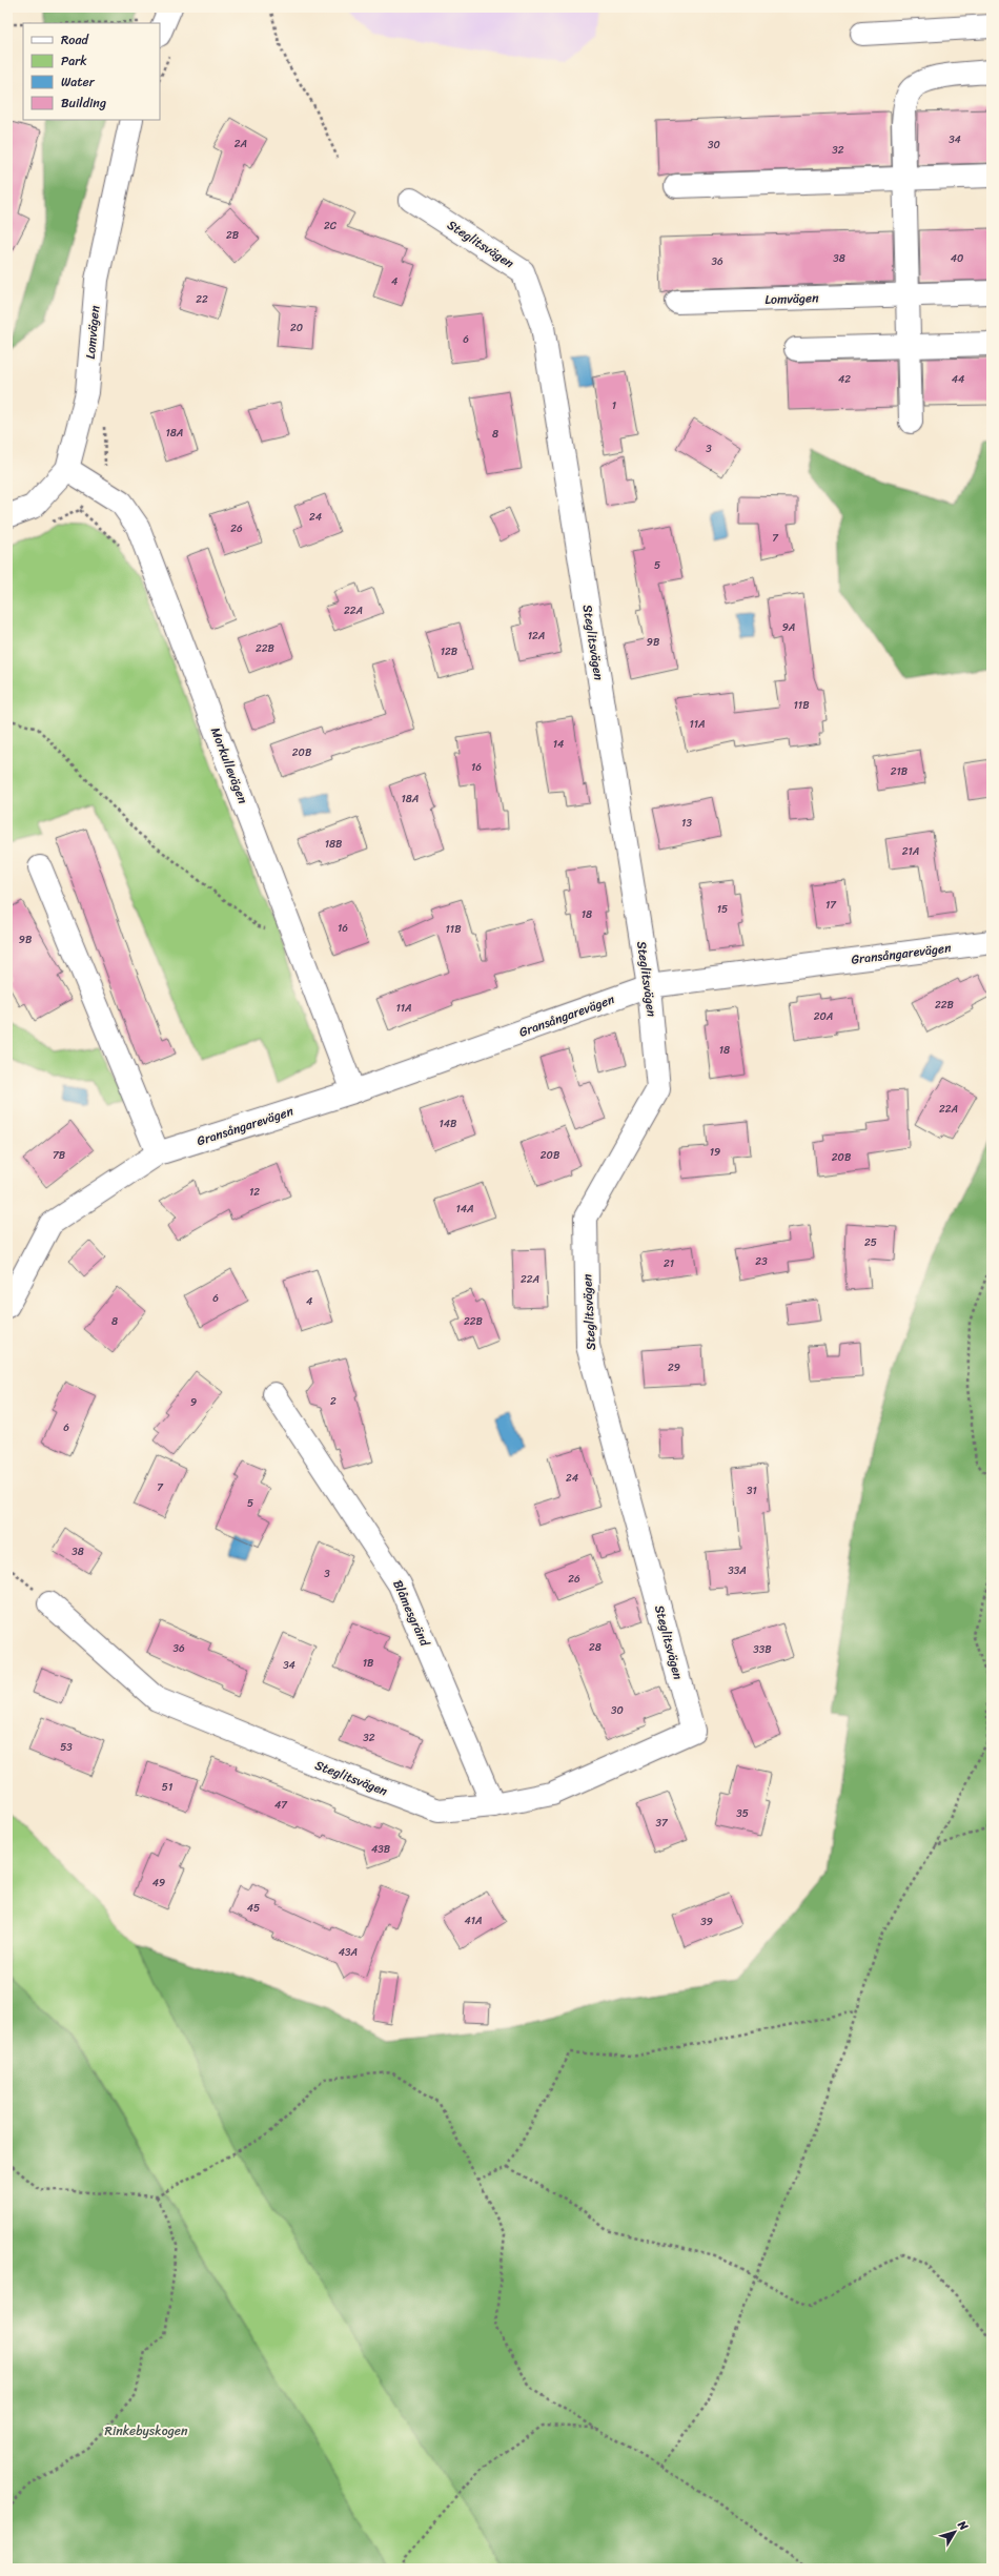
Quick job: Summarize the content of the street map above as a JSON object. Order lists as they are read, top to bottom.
{
  "streets": {
    "street": [
      "Steglitsvägen",
      "Lomvägen",
      "Morkullevägen",
      "Gransångarevägen",
      "Blåmesgränd"
    ]
  },
  "crossings": [
    ["Steglitsvägen", "Gransångarevägen"],
    ["Steglitsvägen", "Blåmesgränd"],
    ["Lomvägen", "Morkullevägen"],
    ["Morkullevägen", "Gransångarevägen"]
  ],
  "parks": ["Rinkebyskogen"],
  "house_numbers": [
    "34",
    "2A",
    "30",
    "32",
    "2C",
    "2B",
    "38",
    "40",
    "36",
    "4",
    "22",
    "20",
    "6",
    "42",
    "44",
    "1",
    "18A",
    "8",
    "3",
    "24",
    "26",
    "7",
    "5",
    "22A",
    "9A",
    "12A",
    "9B",
    "22B",
    "12B",
    "11B",
    "11A",
    "14",
    "20B",
    "16",
    "21B",
    "18A",
    "13",
    "18B",
    "21A",
    "17",
    "15",
    "18",
    "16",
    "11B",
    "9B",
    "22B",
    "11A",
    "20A",
    "18",
    "22A",
    "14B",
    "19",
    "7B",
    "20B",
    "20B",
    "12",
    "14A",
    "25",
    "23",
    "21",
    "22A",
    "6",
    "4",
    "8",
    "22B",
    "29",
    "2",
    "9",
    "6",
    "24",
    "7",
    "31",
    "5",
    "38",
    "33A",
    "3",
    "26",
    "28",
    "36",
    "33B",
    "1B",
    "34",
    "30",
    "32",
    "53",
    "51",
    "47",
    "35",
    "37",
    "43B",
    "49",
    "45",
    "41A",
    "39",
    "43A"
  ],
  "legend": [
    "Road",
    "Park",
    "Water",
    "Building"
  ],
  "north": "top right"
}
